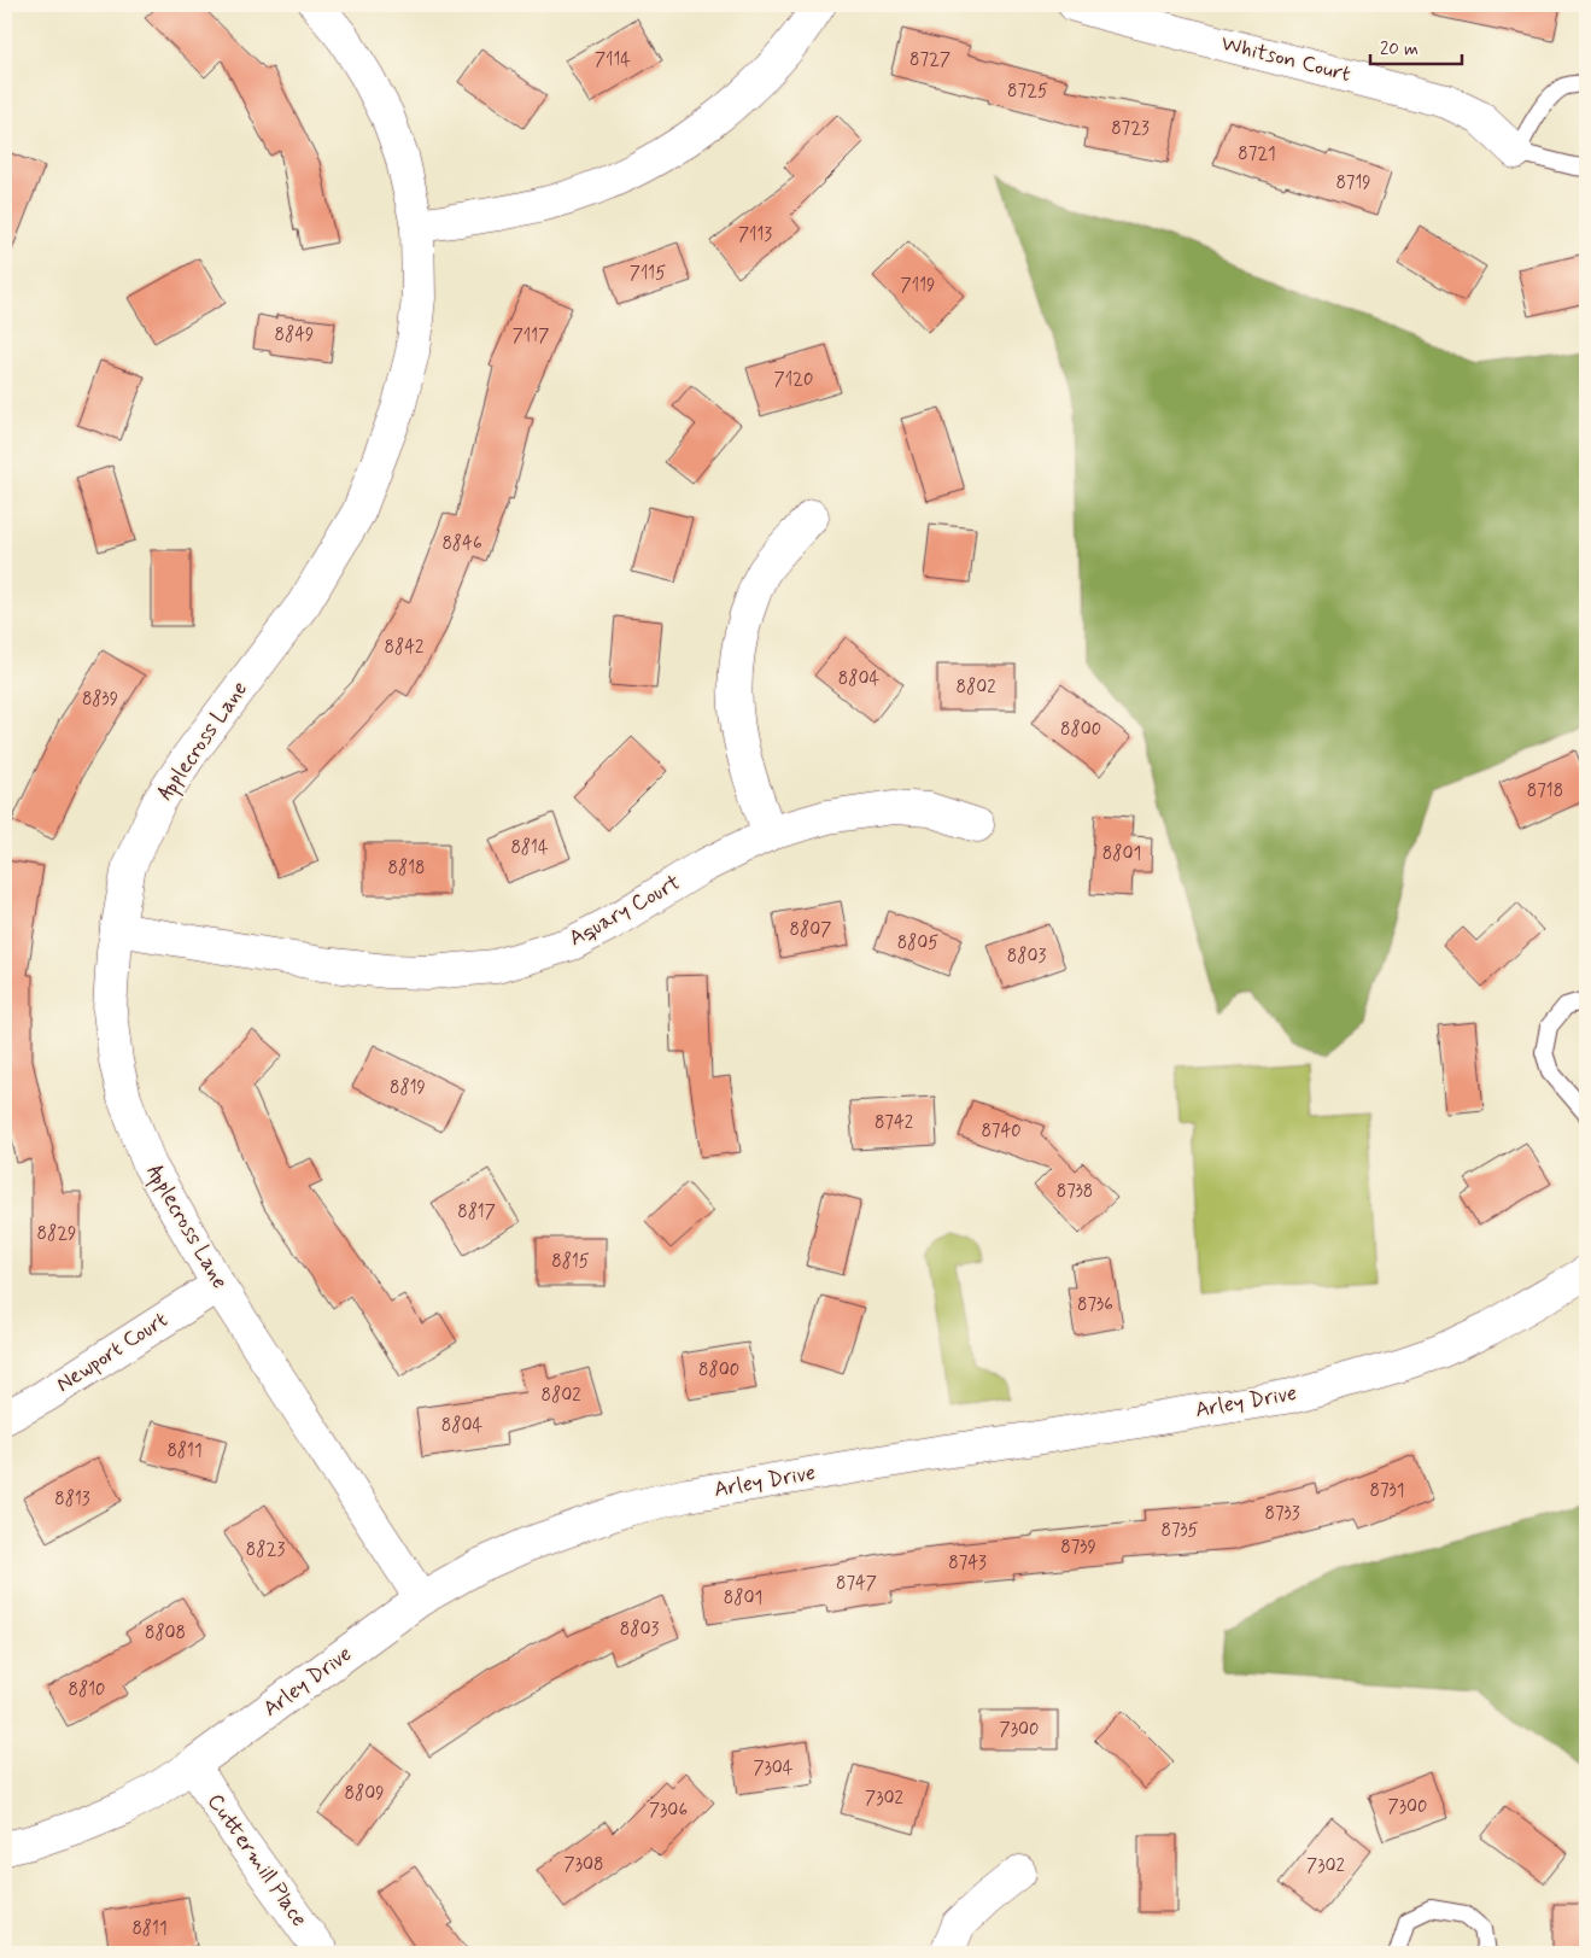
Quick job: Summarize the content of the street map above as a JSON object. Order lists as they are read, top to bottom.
{
  "streets": {
    "street": [
      "Whitson Court",
      "Applecross Lane",
      "Aquary Court",
      "Newport Court",
      "Arley Drive",
      "Cuttermill Place"
    ]
  },
  "crossings": [
    ["Applecross Lane", "Aquary Court"],
    ["Applecross Lane", "Newport Court"],
    ["Applecross Lane", "Arley Drive"],
    ["Arley Drive", "Cuttermill Place"]
  ],
  "house_numbers": [
    "7114",
    "8727",
    "8725",
    "8723",
    "8721",
    "8719",
    "7113",
    "7115",
    "7119",
    "8849",
    "7117",
    "7120",
    "8846",
    "8842",
    "8804",
    "8802",
    "8839",
    "8800",
    "8718",
    "8814",
    "8801",
    "8818",
    "8807",
    "8805",
    "8803",
    "8819",
    "8742",
    "8740",
    "8738",
    "8817",
    "8829",
    "8815",
    "8736",
    "8800",
    "8802",
    "8804",
    "8811",
    "8731",
    "8813",
    "8733",
    "8735",
    "8739",
    "8823",
    "8743",
    "8747",
    "8801",
    "8803",
    "8808",
    "8810",
    "7300",
    "7304",
    "8809",
    "7302",
    "7300",
    "7306",
    "7308",
    "7302",
    "8811"
  ],
  "scale_bar": "20 m"
}
